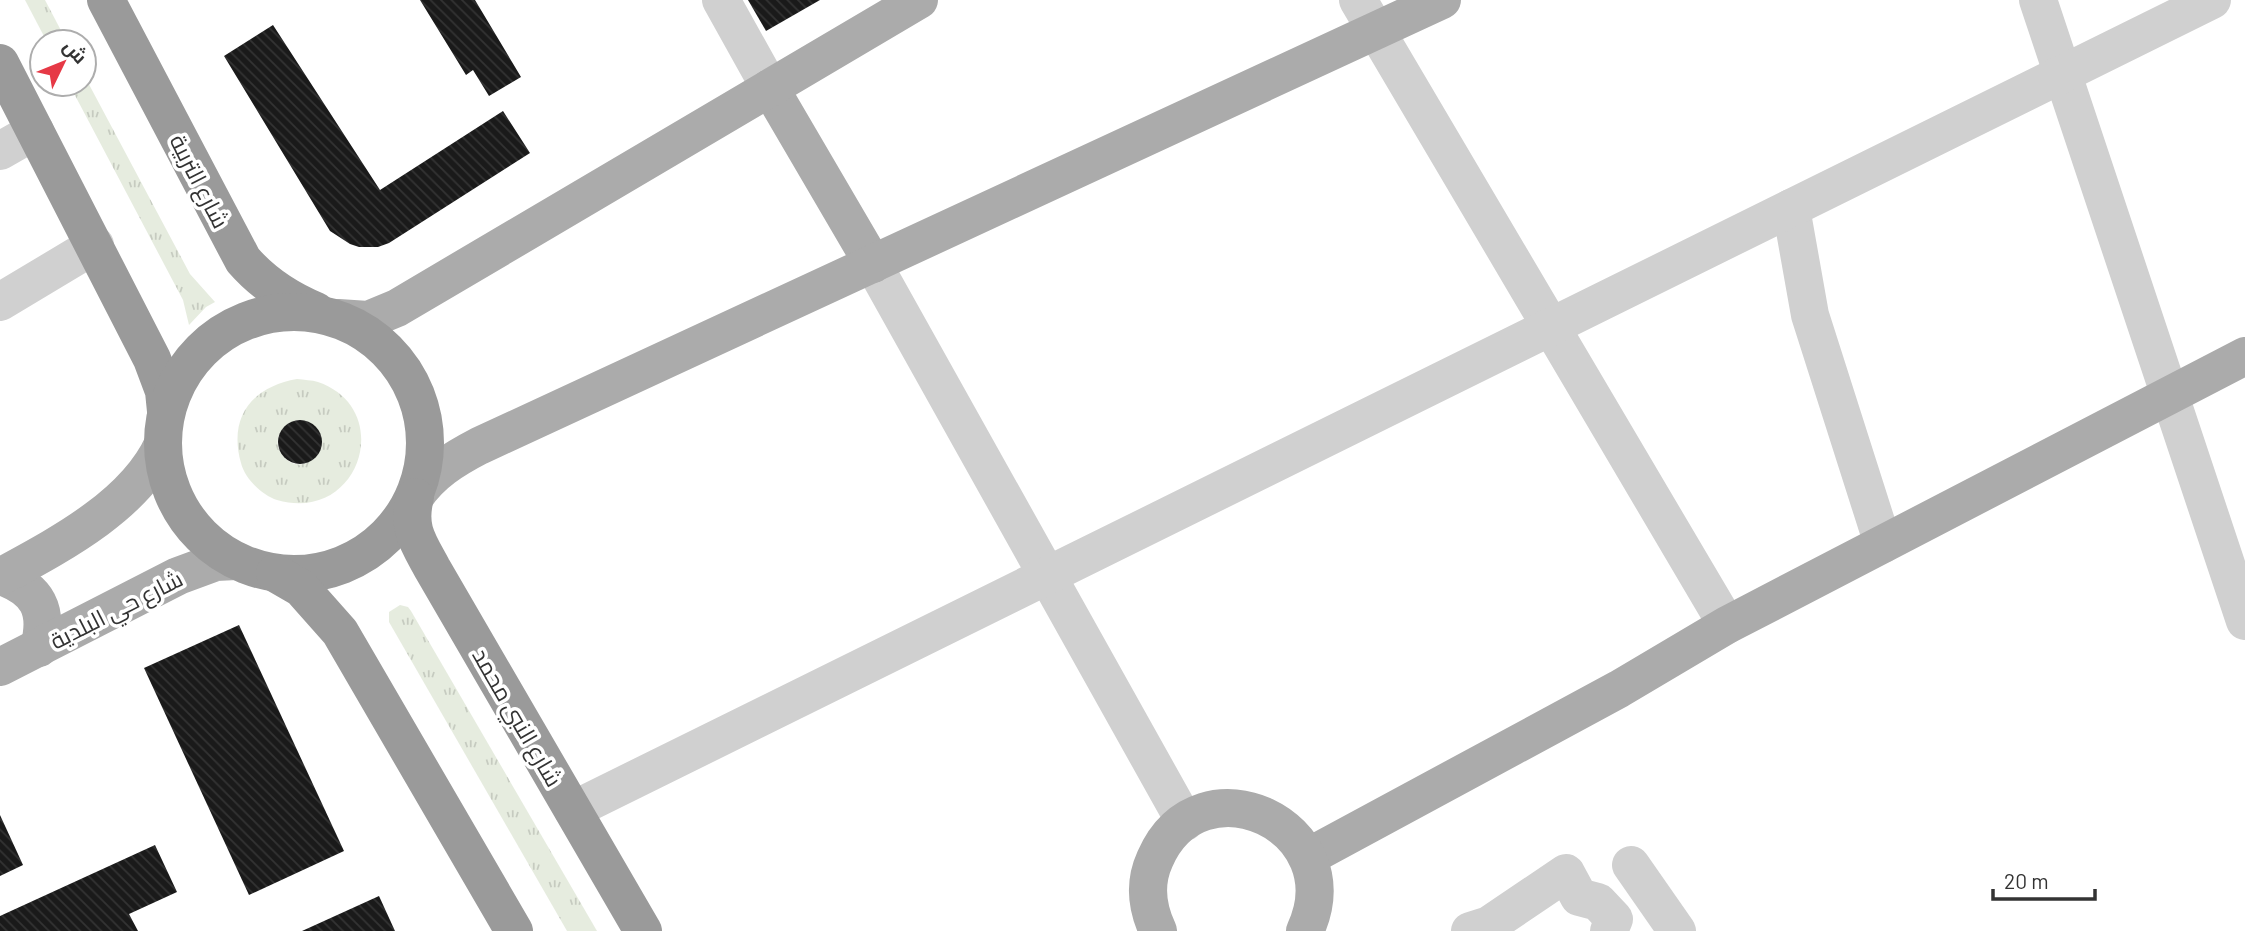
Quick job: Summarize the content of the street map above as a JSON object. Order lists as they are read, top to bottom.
{
  "streets": {
    "highway": ["شارع التربية", "شارع النبي محمد"],
    "main road": ["شارع حي البلدية"]
  },
  "scale_bar": "20 m",
  "north": "top right"
}
